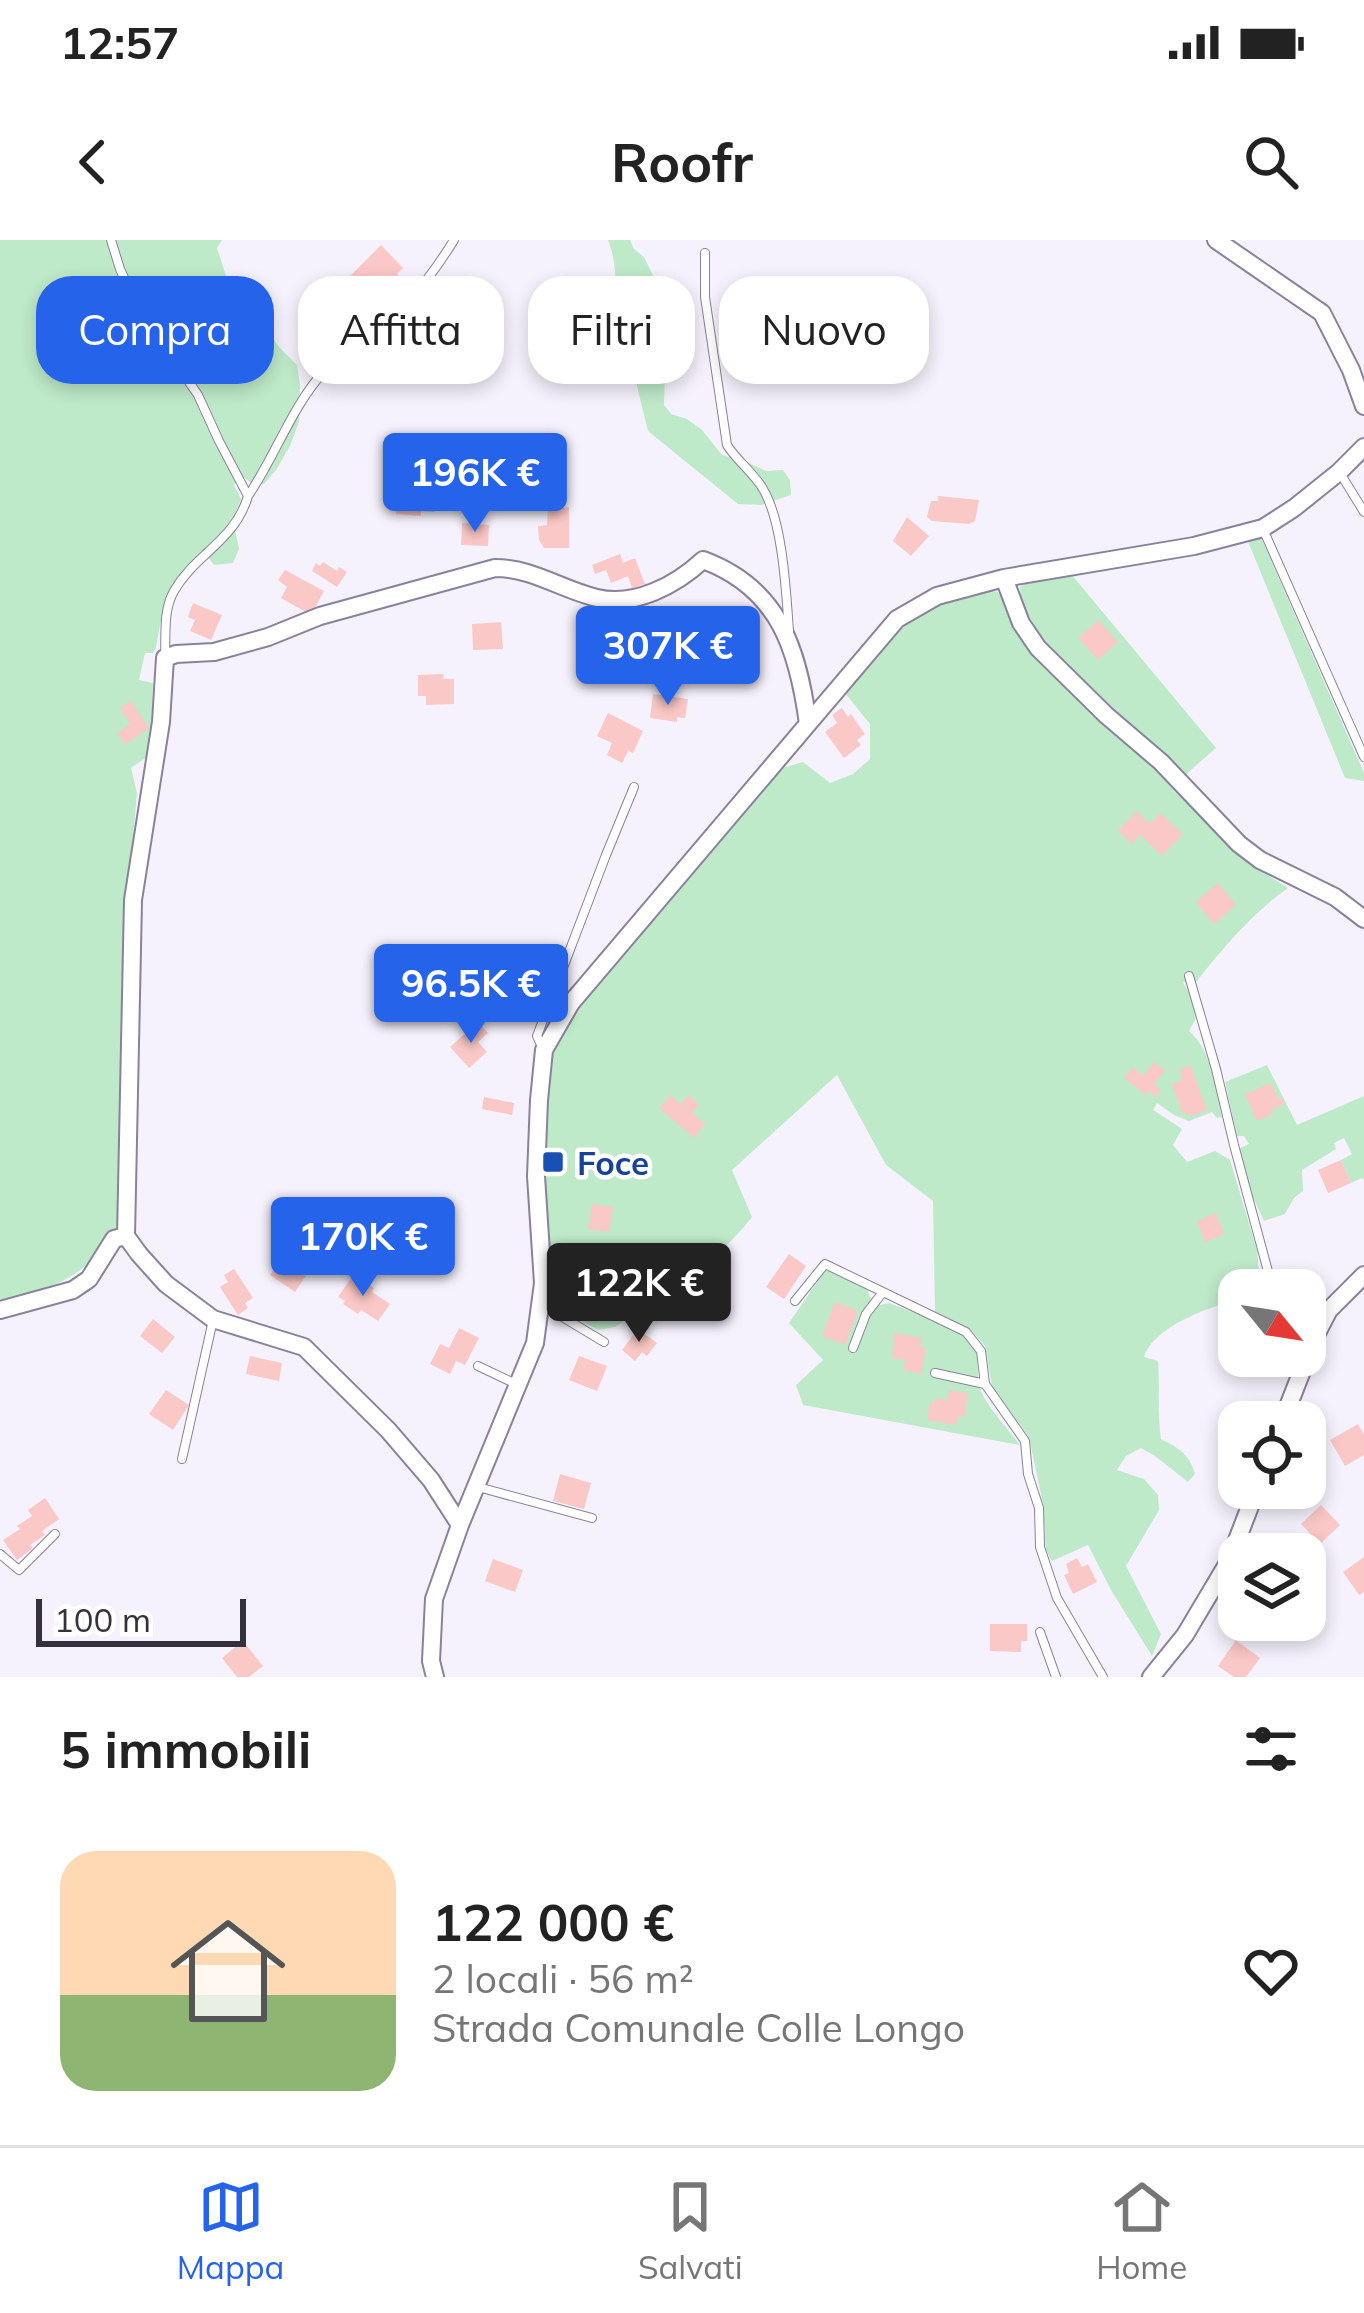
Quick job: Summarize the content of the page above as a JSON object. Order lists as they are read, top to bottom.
{
  "places": {
    "transit": ["Foce"]
  },
  "scale_bar": "100 m",
  "north": "bottom right",
  "page": {
    "status": "12:57",
    "header": "Roofr",
    "chip": [
      "Compra",
      "Affitta",
      "Filtri",
      "Nuovo"
    ],
    "price": [
      "196K €",
      "307K €",
      "96.5K €",
      "170K €",
      "122K €"
    ],
    "scale": "100 m",
    "heading": "5 immobili",
    "list": [
      {
        "name": "122 000 €",
        "note": "2 locali · 56 m² · Strada Comunale Colle Longo"
      }
    ],
    "tabs": ["Mappa", "Salvati", "Home"]
  }
}
